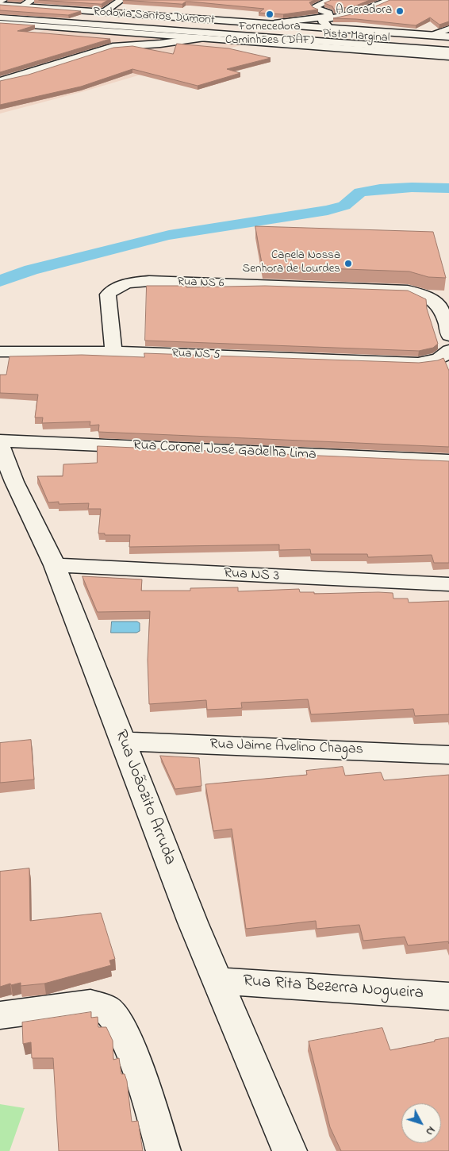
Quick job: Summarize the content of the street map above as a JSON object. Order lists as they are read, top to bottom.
{
  "streets": {
    "main road": [
      "Rodovia Santos Dumont",
      "Pista Marginal",
      "Rua NS 6",
      "Rua NS 5",
      "Rua Coronel José Gadelha Lima",
      "Rua NS 3",
      "Rua Jaime Avelino Chagas",
      "Rua Joãozito Arruda",
      "Rua Rita Bezerra Nogueira"
    ]
  },
  "crossings": [
    ["Rua NS 6", "Rua NS 5"],
    ["Rua NS 3", "Rua Joãozito Arruda"],
    ["Rua Jaime Avelino Chagas", "Rua Joãozito Arruda"],
    ["Rua Joãozito Arruda", "Rua Rita Bezerra Nogueira"]
  ],
  "places": ["A Geradora", "Fornecedora Caminhões (DAF)", "Capela Nossa Senhora de Lourdes"],
  "north": "bottom right"
}
